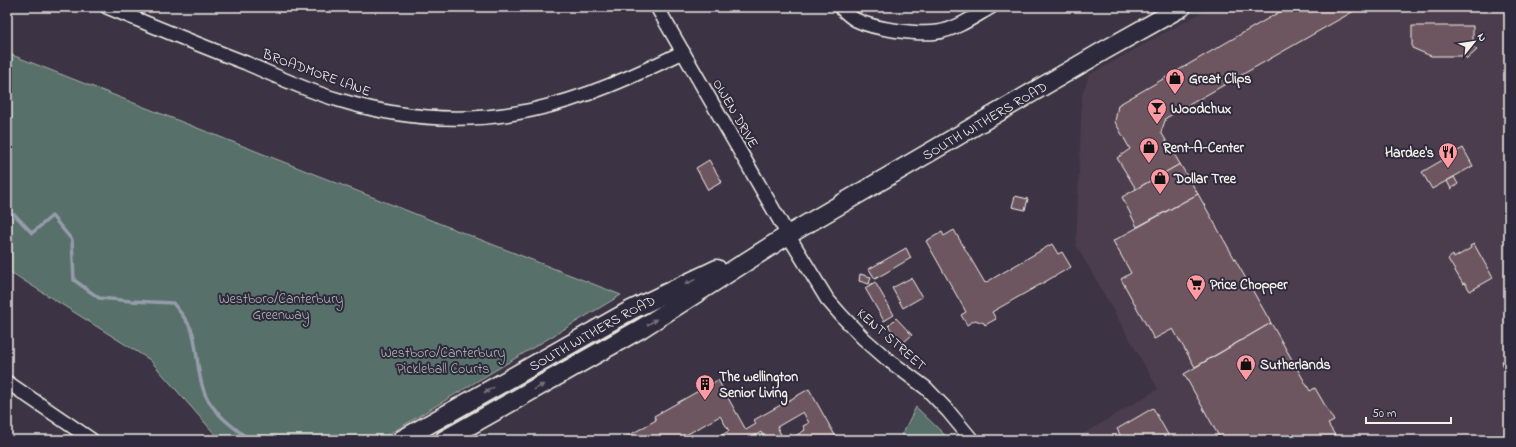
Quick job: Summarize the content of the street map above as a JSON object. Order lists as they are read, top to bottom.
{
  "streets": {
    "main road": ["SOUTH WITHERS ROAD"],
    "street": ["BROADMORE LANE", "OWEN DRIVE", "KENT STREET"]
  },
  "crossings": [
    ["BROADMORE LANE", "OWEN DRIVE"],
    ["OWEN DRIVE", "SOUTH WITHERS ROAD"],
    ["OWEN DRIVE", "KENT STREET"],
    ["SOUTH WITHERS ROAD", "KENT STREET"]
  ],
  "parks": ["Westboro/Canterbury Greenway", "Westboro/Canterbury Pickleball Courts"],
  "places": {
    "shop": [
      "Great Clips",
      "Rent-A-Center",
      "Dollar Tree",
      "Sutherlands"
    ],
    "bar": ["Woodchux"],
    "restaurant": ["Hardee's"],
    "supermarket": ["Price Chopper"],
    "building": ["The wellington Senior Living"]
  },
  "scale_bar": "50 m",
  "north": "top right"
}
